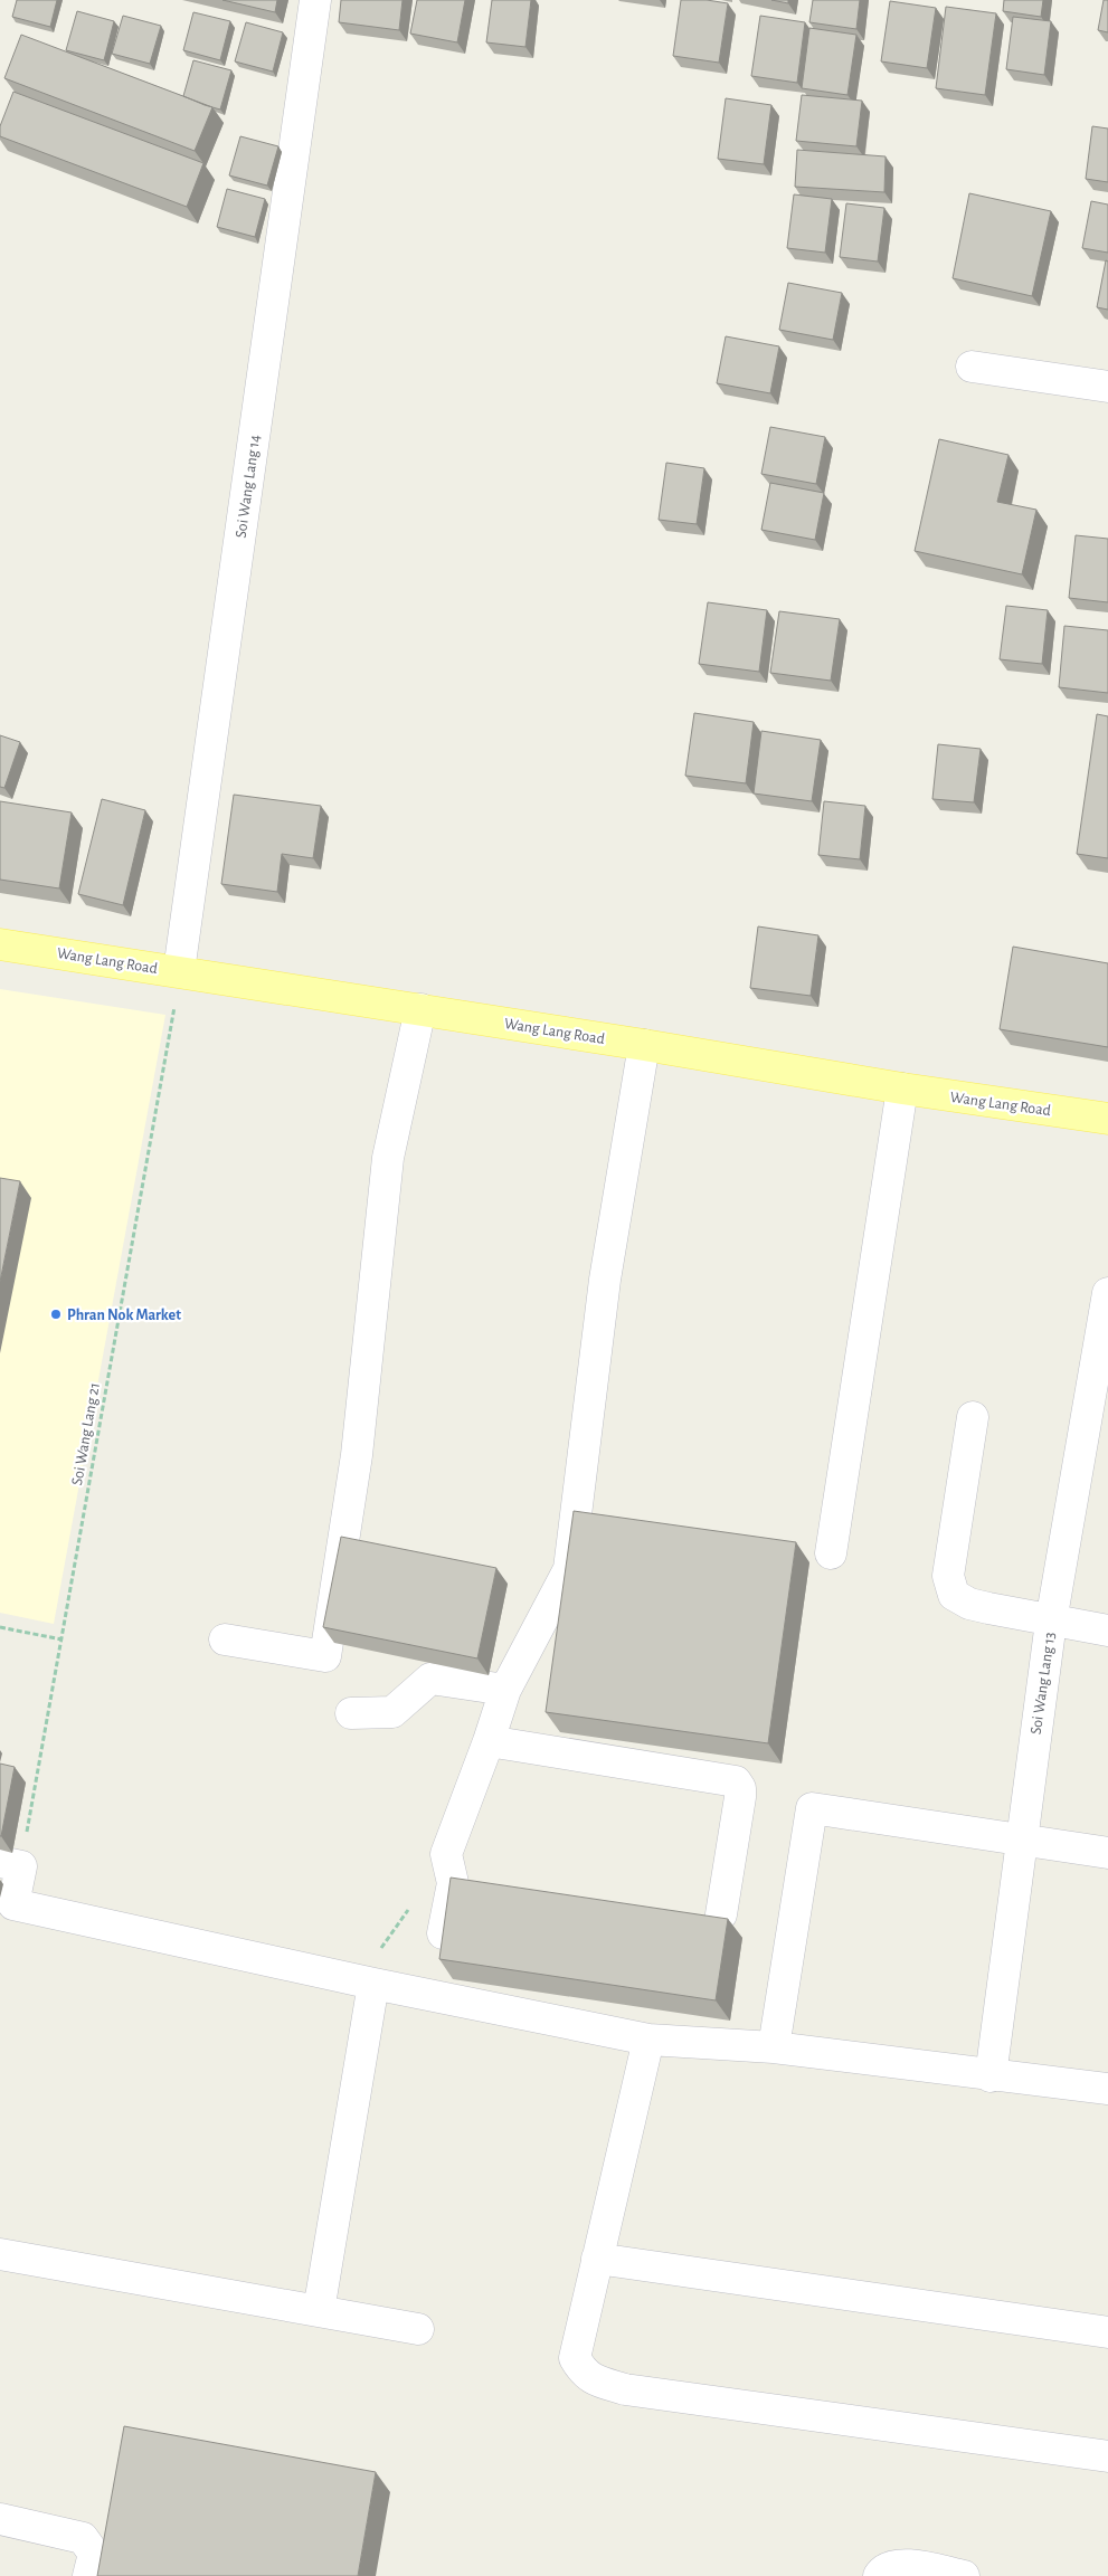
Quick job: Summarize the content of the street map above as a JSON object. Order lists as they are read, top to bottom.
{
  "streets": {
    "main road": ["Wang Lang Road"],
    "street": ["Soi Wang Lang 14", "Soi Wang Lang 13"],
    "path": ["Soi Wang Lang 21"]
  },
  "crossings": [
    ["Soi Wang Lang 14", "Wang Lang Road"]
  ],
  "places": ["Phran Nok Market"]
}
